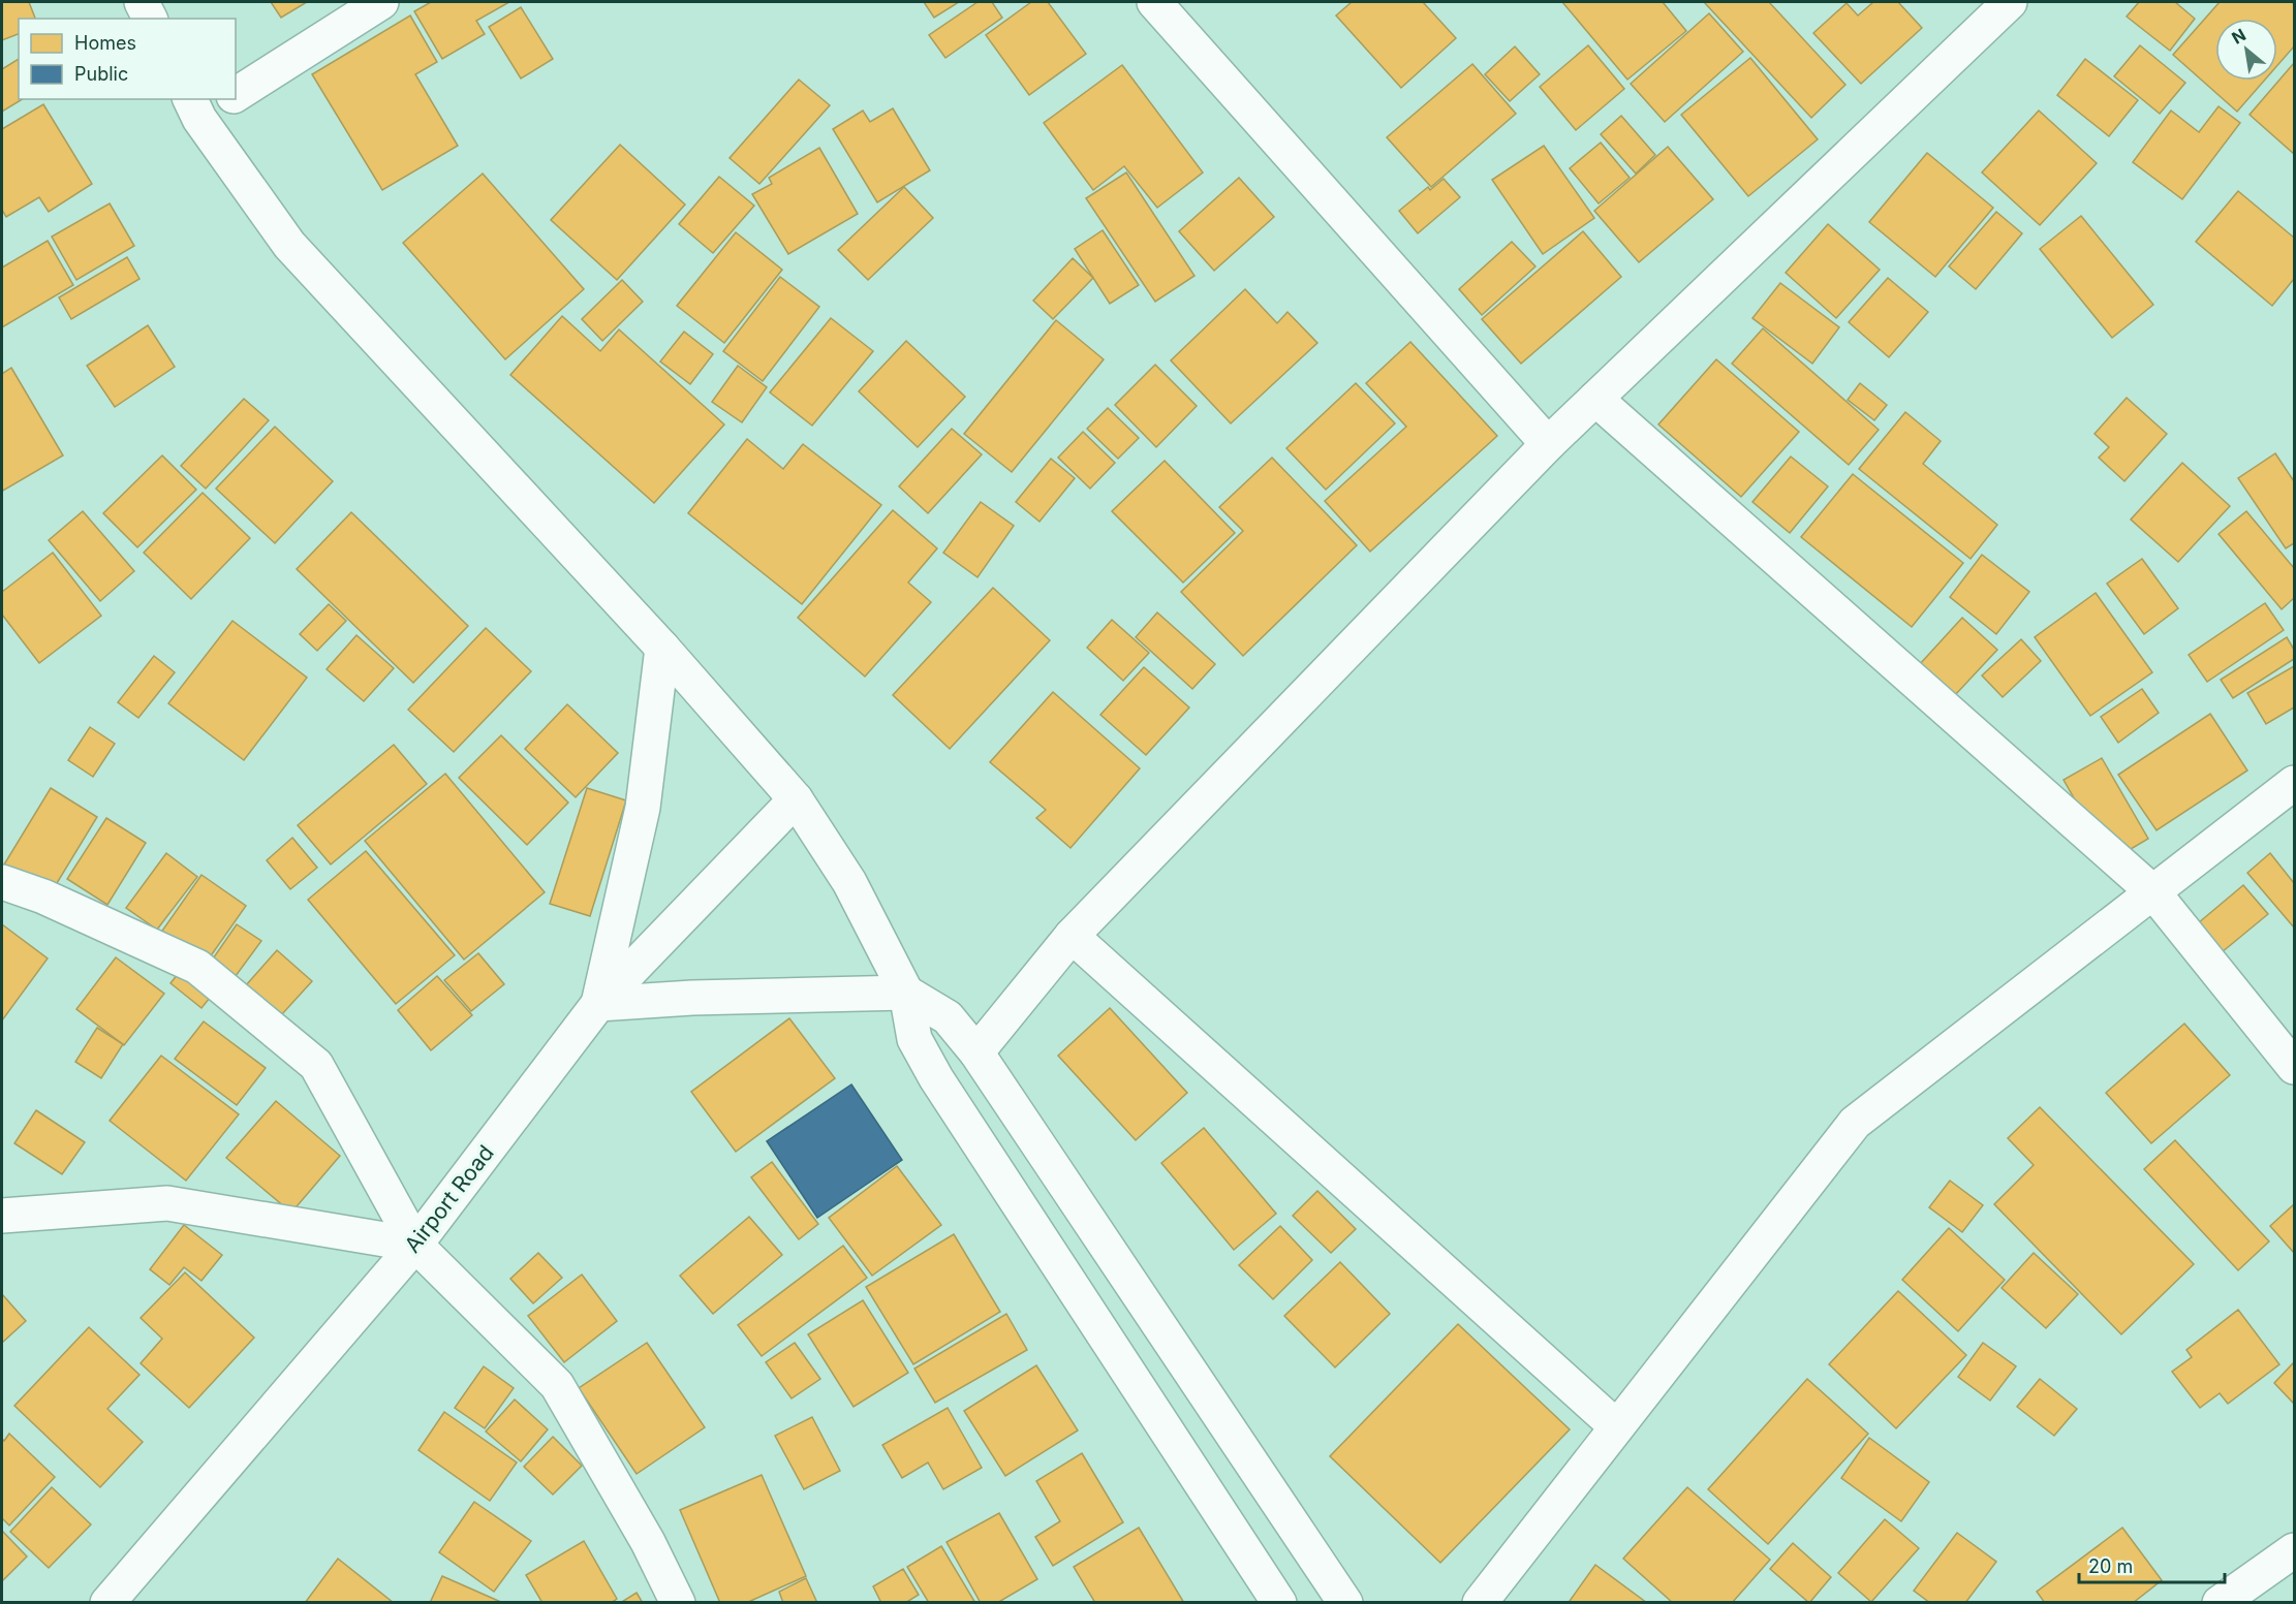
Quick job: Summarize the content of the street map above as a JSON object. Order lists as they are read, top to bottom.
{
  "streets": {
    "street": ["Airport Road"]
  },
  "legend": ["Homes", "Public"],
  "scale_bar": "20 m",
  "north": "top left"
}
